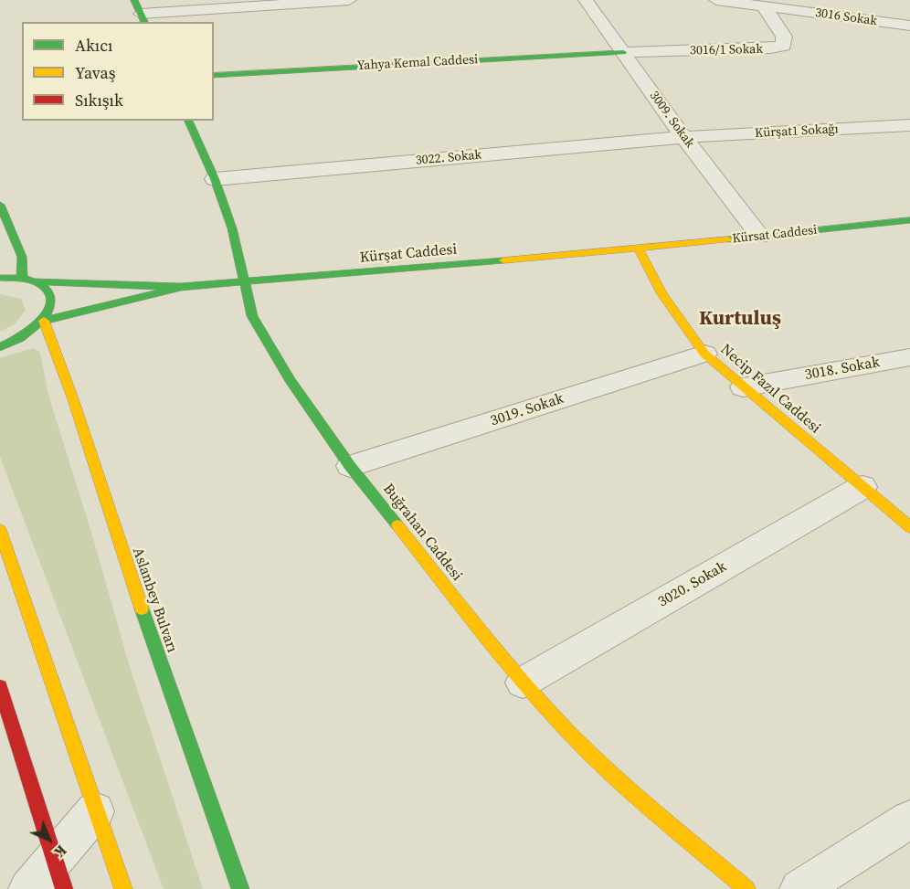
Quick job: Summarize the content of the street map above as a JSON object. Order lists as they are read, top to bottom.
{
  "streets": {
    "main road": [
      "Yahya Kemal Caddesi",
      "Kürsat Caddesi",
      "Kürşat Caddesi",
      "Necip Fazıl Caddesi",
      "Buğrahan Caddesi",
      "Aslanbey Bulvarı"
    ],
    "street": [
      "3016 Sokak",
      "3016/1 Sokak",
      "3009. Sokak",
      "Kürşat1 Sokağı",
      "3022. Sokak",
      "3018. Sokak",
      "3019. Sokak",
      "3020. Sokak"
    ]
  },
  "crossings": [
    ["3016 Sokak", "3016/1 Sokak"],
    ["3016/1 Sokak", "Yahya Kemal Caddesi"],
    ["3016/1 Sokak", "3009. Sokak"],
    ["Yahya Kemal Caddesi", "3009. Sokak"],
    ["3009. Sokak", "Kürşat1 Sokağı"],
    ["3009. Sokak", "3022. Sokak"],
    ["3009. Sokak", "Kürsat Caddesi"],
    ["Kürşat1 Sokağı", "3022. Sokak"],
    ["3022. Sokak", "Buğrahan Caddesi"],
    ["Kürsat Caddesi", "Kürşat Caddesi"],
    ["Kürsat Caddesi", "Necip Fazıl Caddesi"],
    ["Kürşat Caddesi", "Necip Fazıl Caddesi"],
    ["Kürşat Caddesi", "Buğrahan Caddesi"],
    ["Kürşat Caddesi", "Aslanbey Bulvarı"],
    ["3018. Sokak", "Necip Fazıl Caddesi"],
    ["Necip Fazıl Caddesi", "3019. Sokak"],
    ["Necip Fazıl Caddesi", "3020. Sokak"],
    ["3019. Sokak", "Buğrahan Caddesi"],
    ["Buğrahan Caddesi", "3020. Sokak"]
  ],
  "districts": ["Kurtuluş"],
  "legend": ["Akıcı", "Yavaş", "Sıkışık"],
  "north": "bottom right"
}
